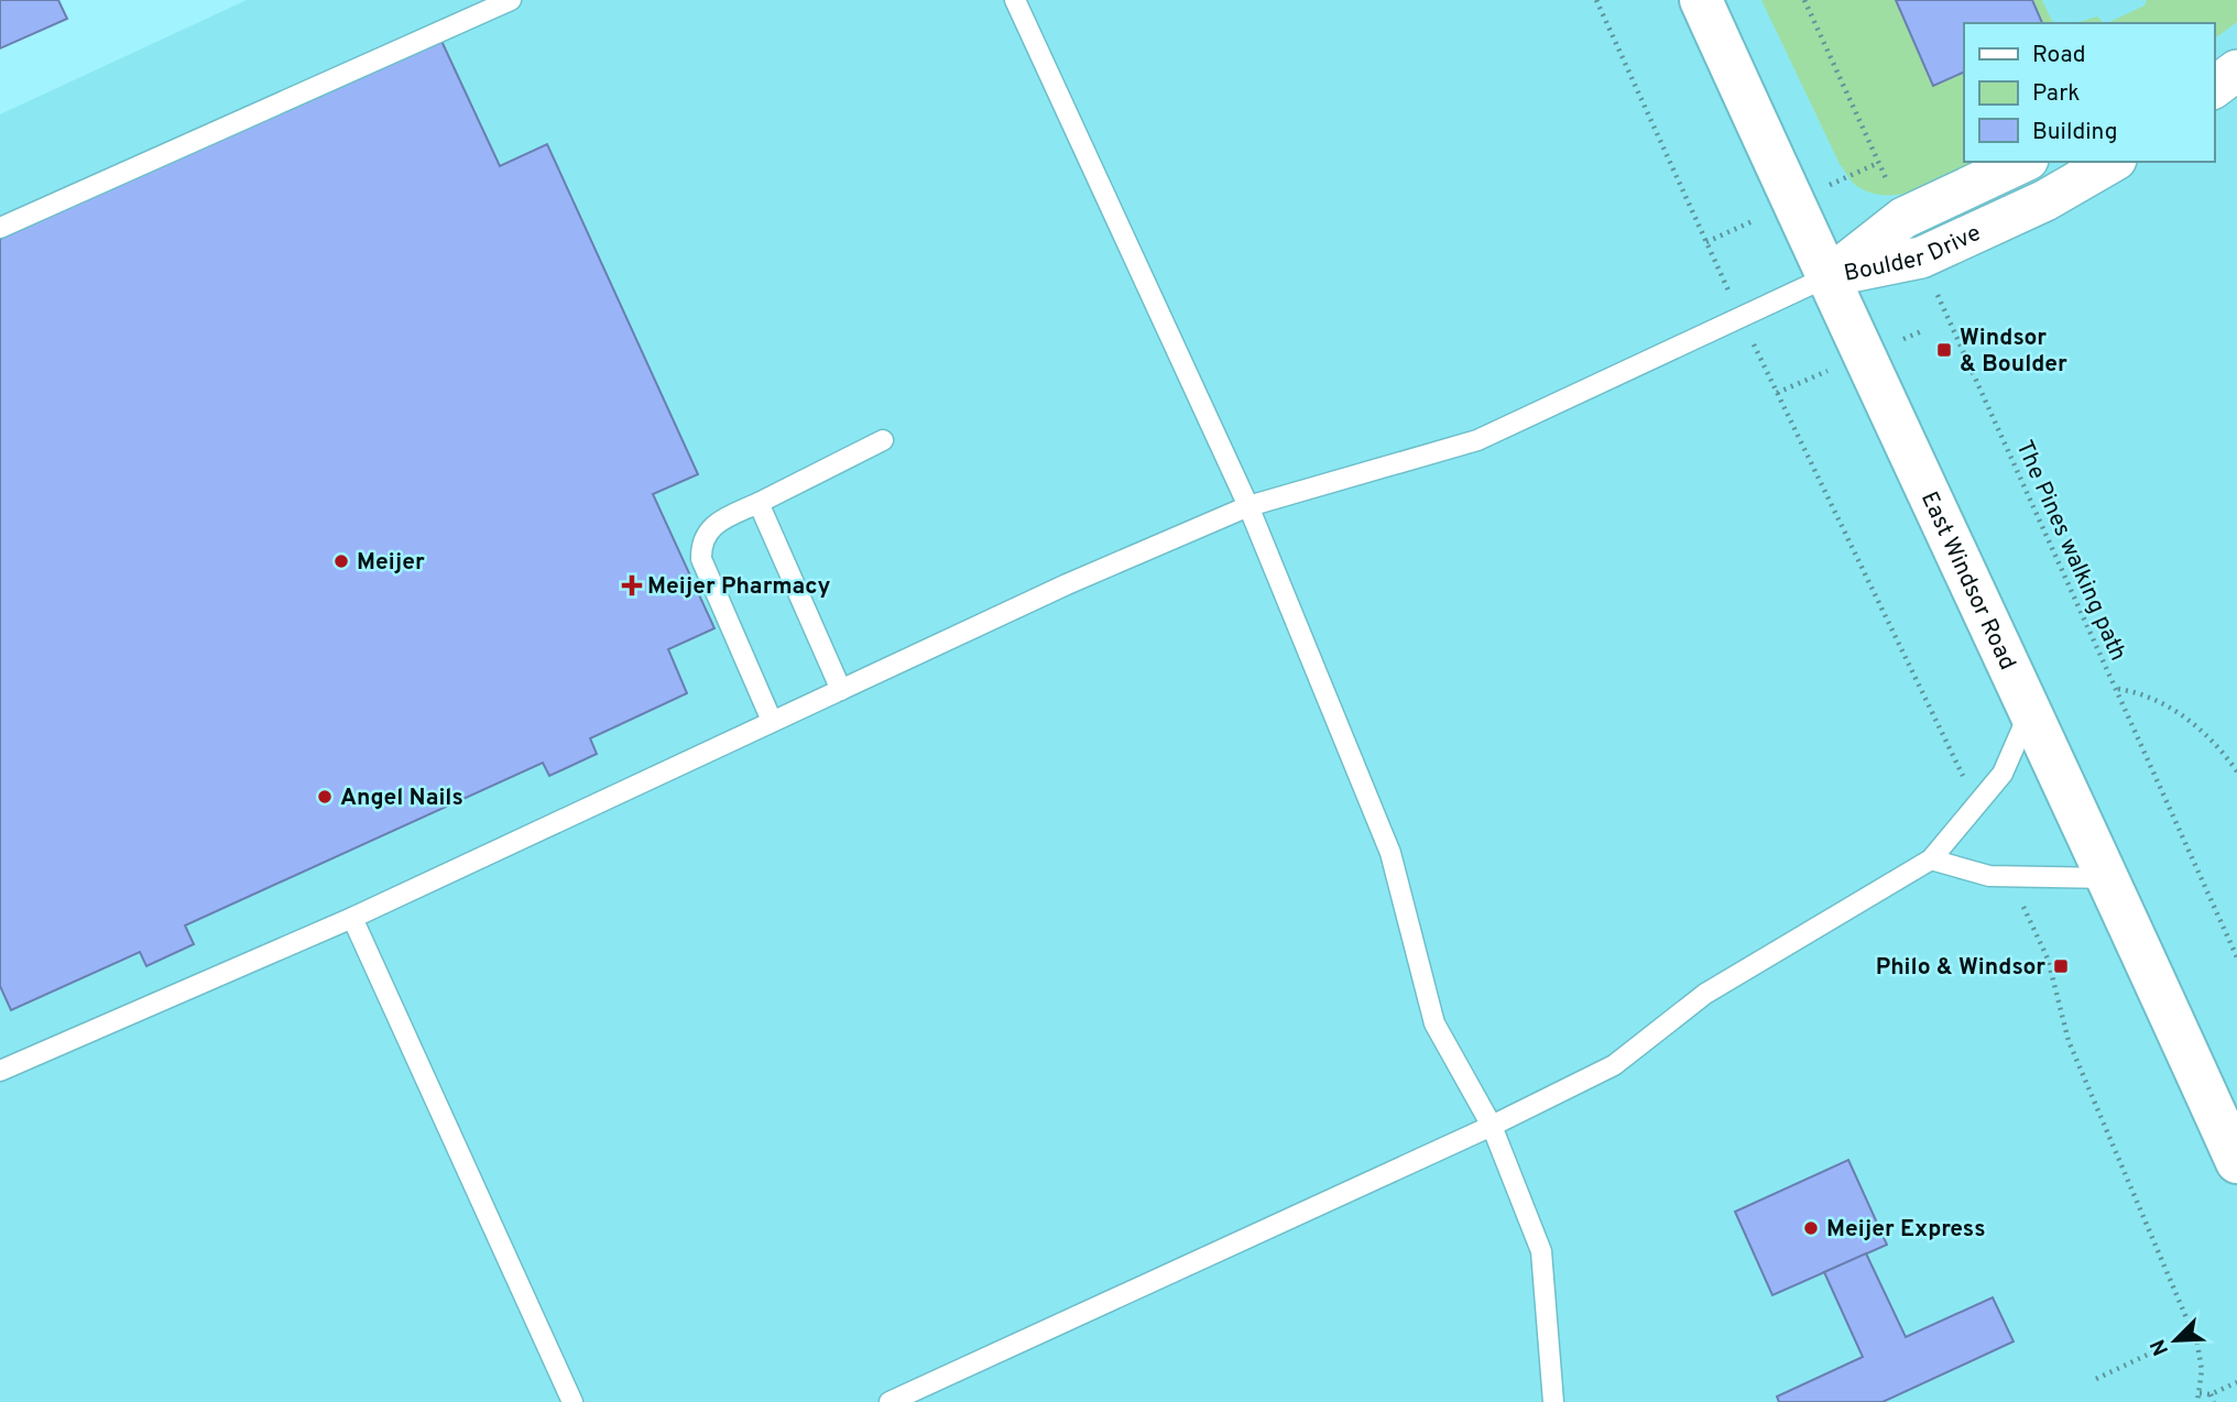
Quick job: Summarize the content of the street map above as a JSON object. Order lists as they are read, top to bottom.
{
  "streets": {
    "main road": ["East Windsor Road"],
    "street": ["Boulder Drive"],
    "path": ["The Pines walking path"]
  },
  "crossings": [
    ["Boulder Drive", "East Windsor Road"]
  ],
  "places": {
    "transit": ["Windsor & Boulder", "Philo & Windsor"],
    "other": ["Meijer", "Angel Nails", "Meijer Express"],
    "health": ["Meijer Pharmacy"]
  },
  "legend": ["Road", "Park", "Building"],
  "north": "bottom left"
}
